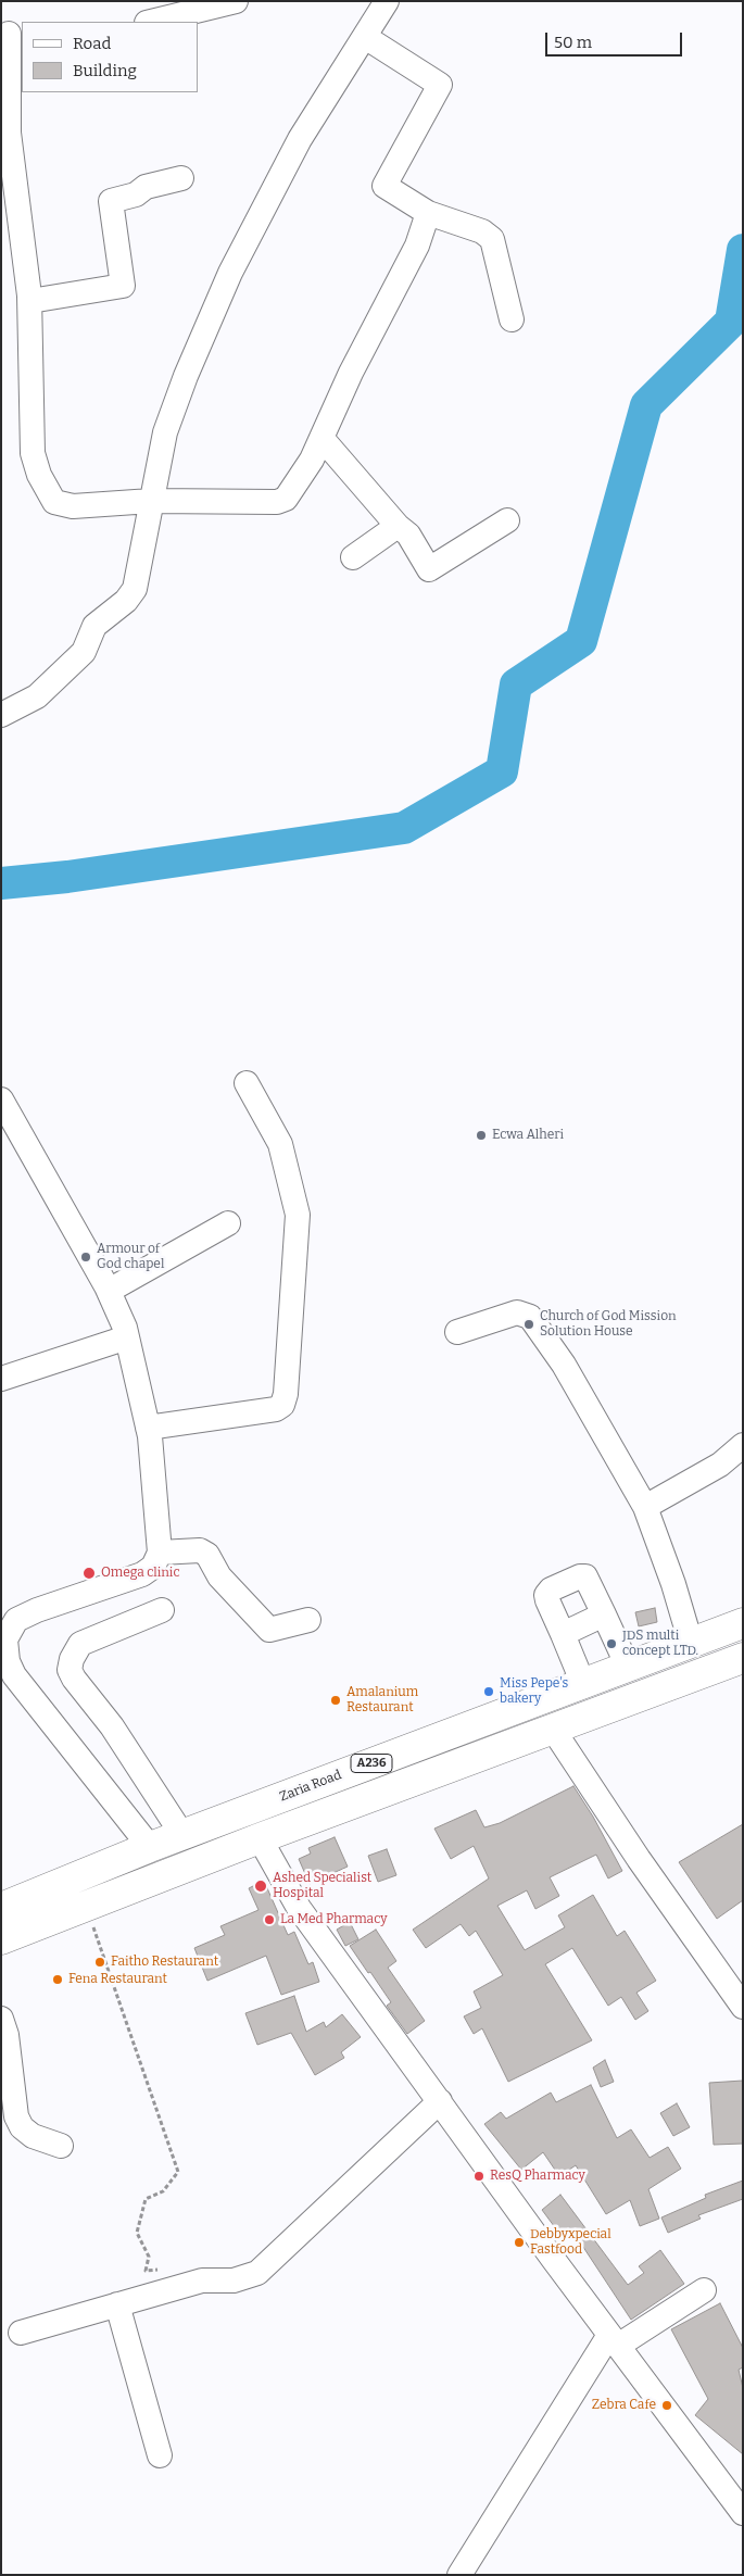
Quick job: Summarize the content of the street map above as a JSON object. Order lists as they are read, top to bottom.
{
  "streets": {
    "highway": ["A236", "Zaria Road"]
  },
  "places": [
    "Ecwa Alheri",
    "Armour of God chapel",
    "Church of God Mission Solution House",
    "Omega clinic",
    "JDS multi concept LTD.",
    "Miss Pepe's bakery",
    "Amalanium Restaurant",
    "Ashed Specialist Hospital",
    "La Med Pharmacy",
    "Faitho Restaurant",
    "Fena Restaurant",
    "ResQ Pharmacy",
    "Debbyxpecial Fastfood",
    "Zebra Cafe"
  ],
  "legend": ["Road", "Building"],
  "scale_bar": "50 m"
}
